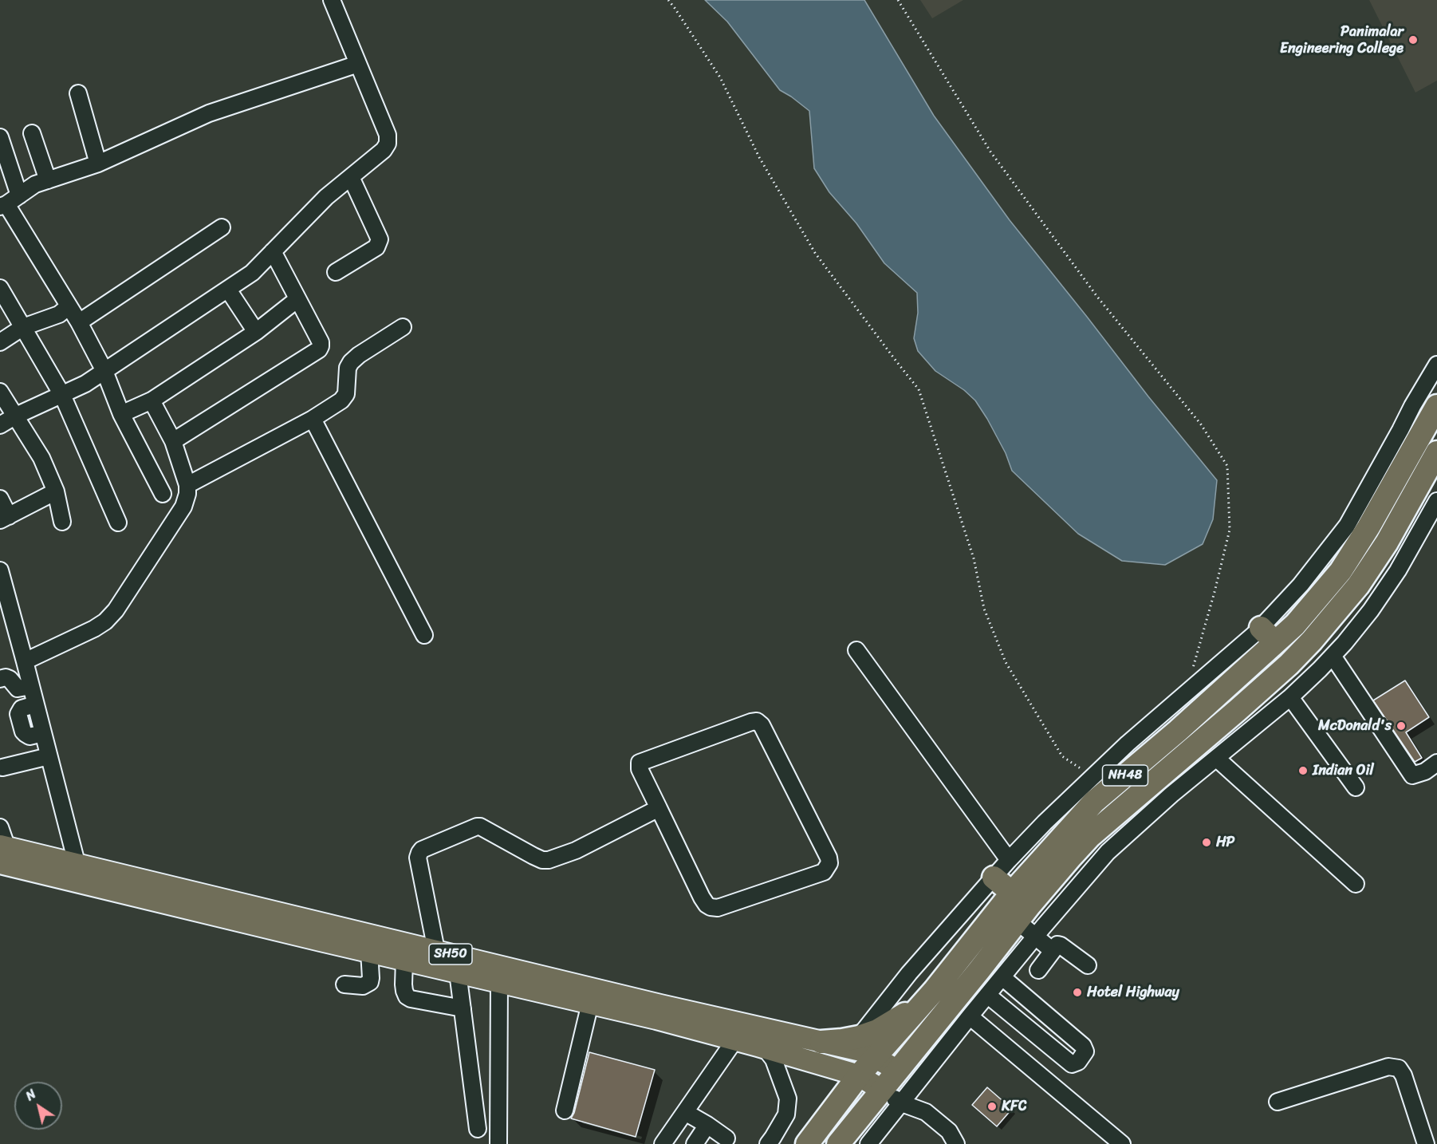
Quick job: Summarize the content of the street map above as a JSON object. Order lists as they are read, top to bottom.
{
  "streets": {
    "highway": ["NH48"],
    "main road": ["SH50"]
  },
  "crossings": [
    ["NH48", "SH50"]
  ],
  "places": [
    "Panimalar Engineering College",
    "McDonald's",
    "Indian Oil",
    "HP",
    "Hotel Highway",
    "KFC"
  ],
  "north": "top left"
}
